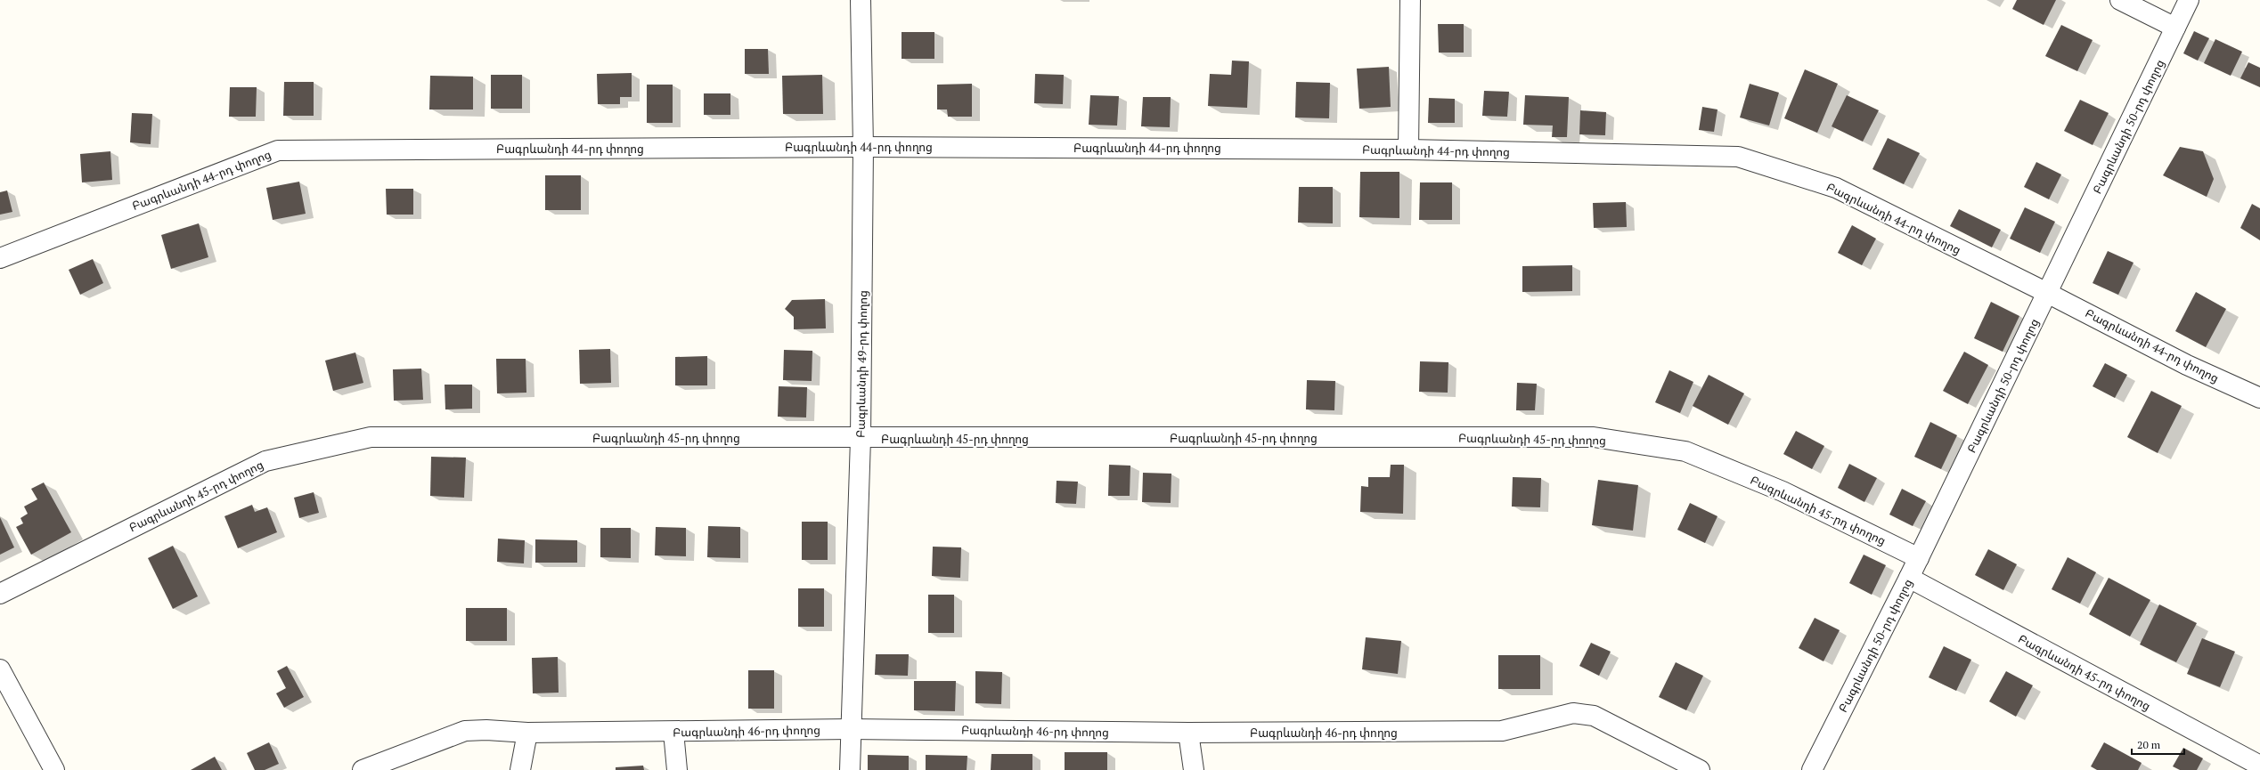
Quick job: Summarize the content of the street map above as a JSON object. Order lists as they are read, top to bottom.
{
  "streets": {
    "street": [
      "Բագրևանդի 50-րդ փողոց",
      "Բագրևանդի 44-րդ փողոց",
      "Բագրևանդի 49-րդ փողոց",
      "Բագրևանդի 45-րդ փողոց",
      "Բագրևանդի 46-րդ փողոց"
    ]
  },
  "crossings": [
    ["Բագրևանդի 50-րդ փողոց", "Բագրևանդի 44-րդ փողոց"],
    ["Բագրևանդի 50-րդ փողոց", "Բագրևանդի 45-րդ փողոց"],
    ["Բագրևանդի 44-րդ փողոց", "Բագրևանդի 49-րդ փողոց"],
    ["Բագրևանդի 49-րդ փողոց", "Բագրևանդի 45-րդ փողոց"],
    ["Բագրևանդի 49-րդ փողոց", "Բագրևանդի 46-րդ փողոց"]
  ],
  "scale_bar": "20 m"
}
